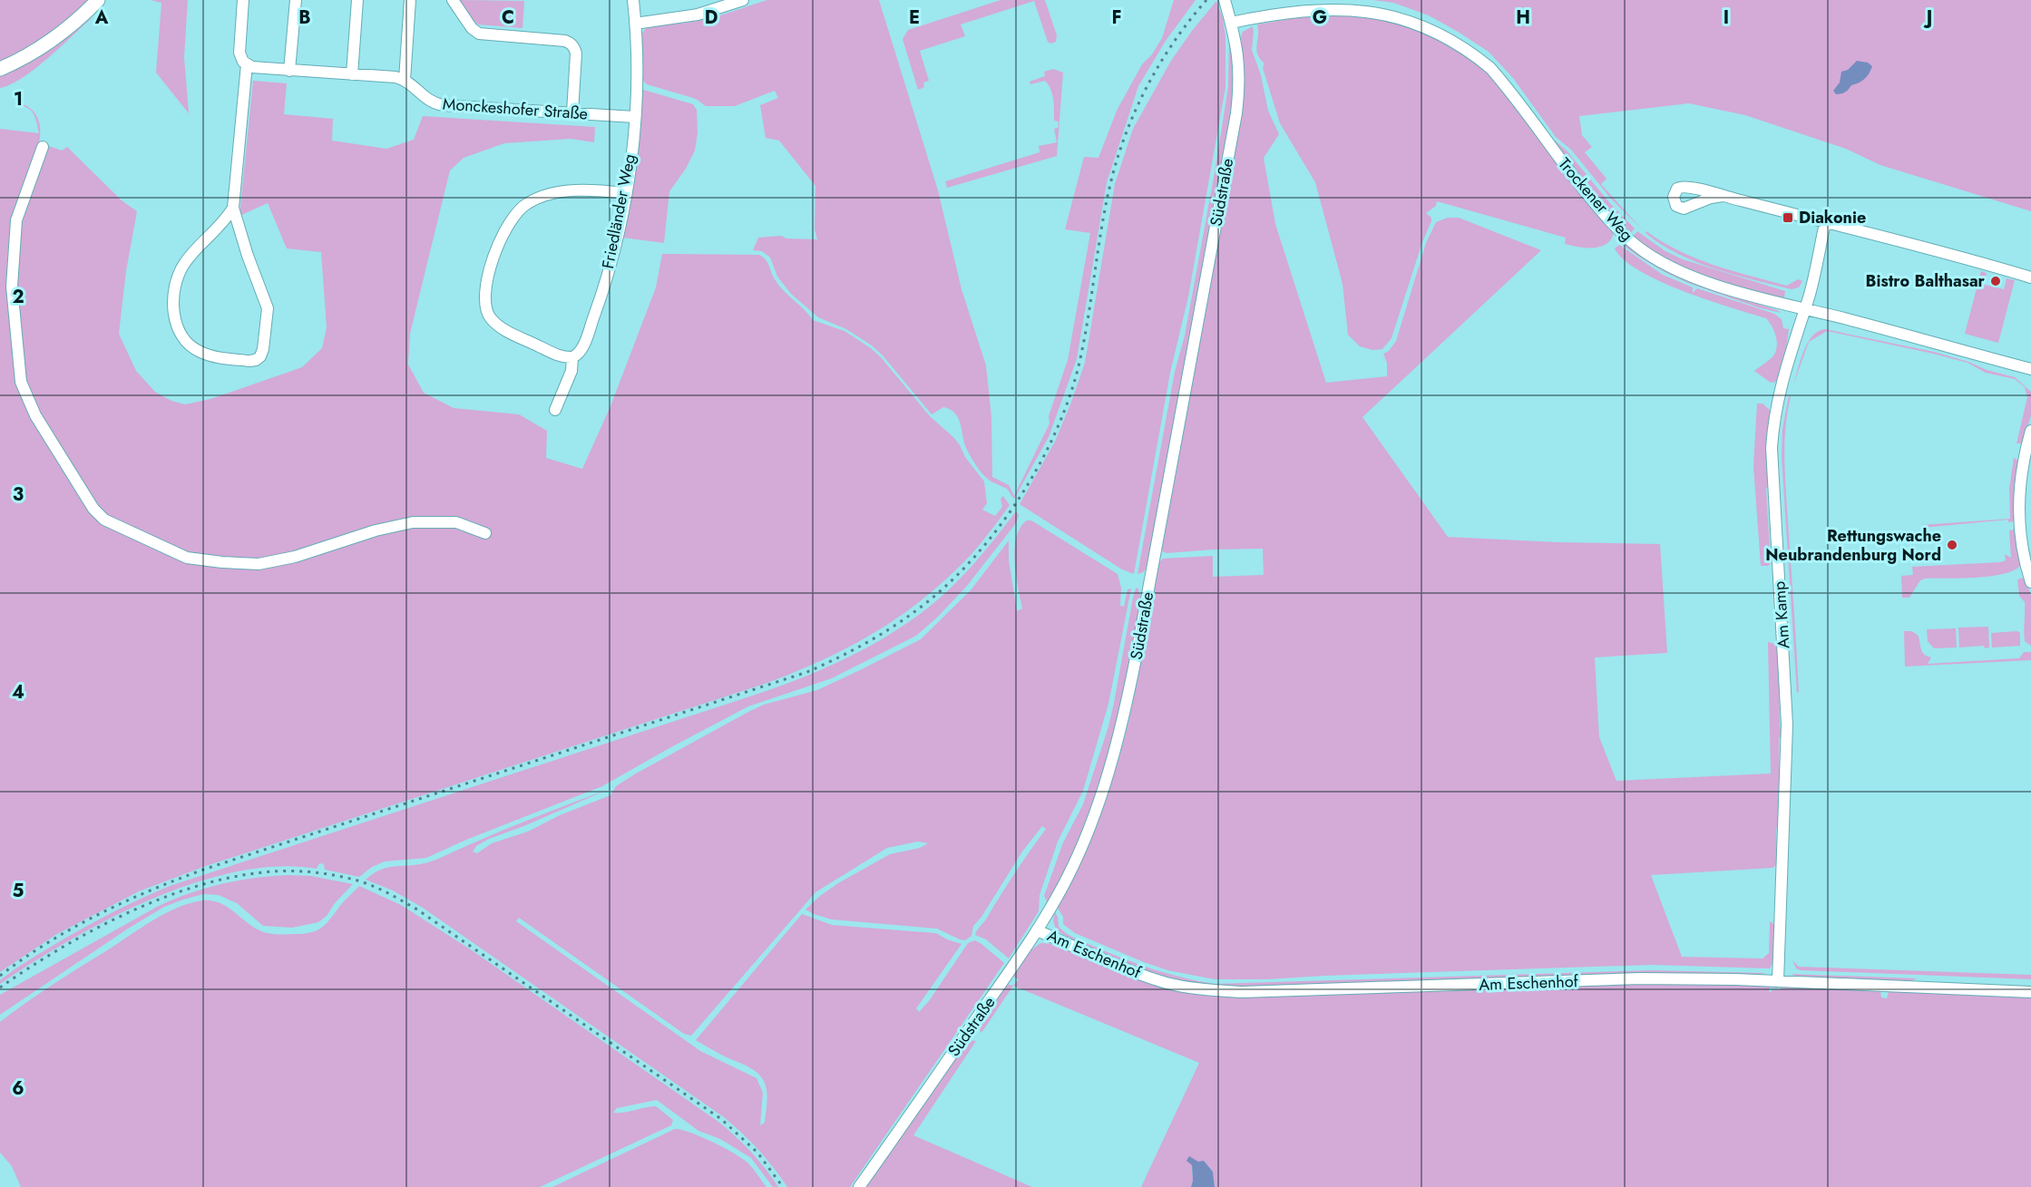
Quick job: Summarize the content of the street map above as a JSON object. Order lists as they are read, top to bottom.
{
  "streets": {
    "street": [
      "Monckeshofer Straße",
      "Südstraße",
      "Trockener Weg",
      "Friedländer Weg",
      "Am Kamp",
      "Am Eschenhof"
    ]
  },
  "crossings": [
    ["Monckeshofer Straße", "Friedländer Weg"],
    ["Südstraße", "Trockener Weg"],
    ["Südstraße", "Am Eschenhof"],
    ["Trockener Weg", "Am Kamp"],
    ["Am Kamp", "Am Eschenhof"]
  ],
  "places": {
    "transit": ["Diakonie"],
    "other": ["Bistro Balthasar", "Rettungswache Neubrandenburg Nord"]
  },
  "grid": {
    "columns": [
      "A",
      "B",
      "C",
      "D",
      "E",
      "F",
      "G",
      "H",
      "I",
      "J"
    ],
    "rows": [
      "1",
      "2",
      "3",
      "4",
      "5",
      "6"
    ]
  }
}
